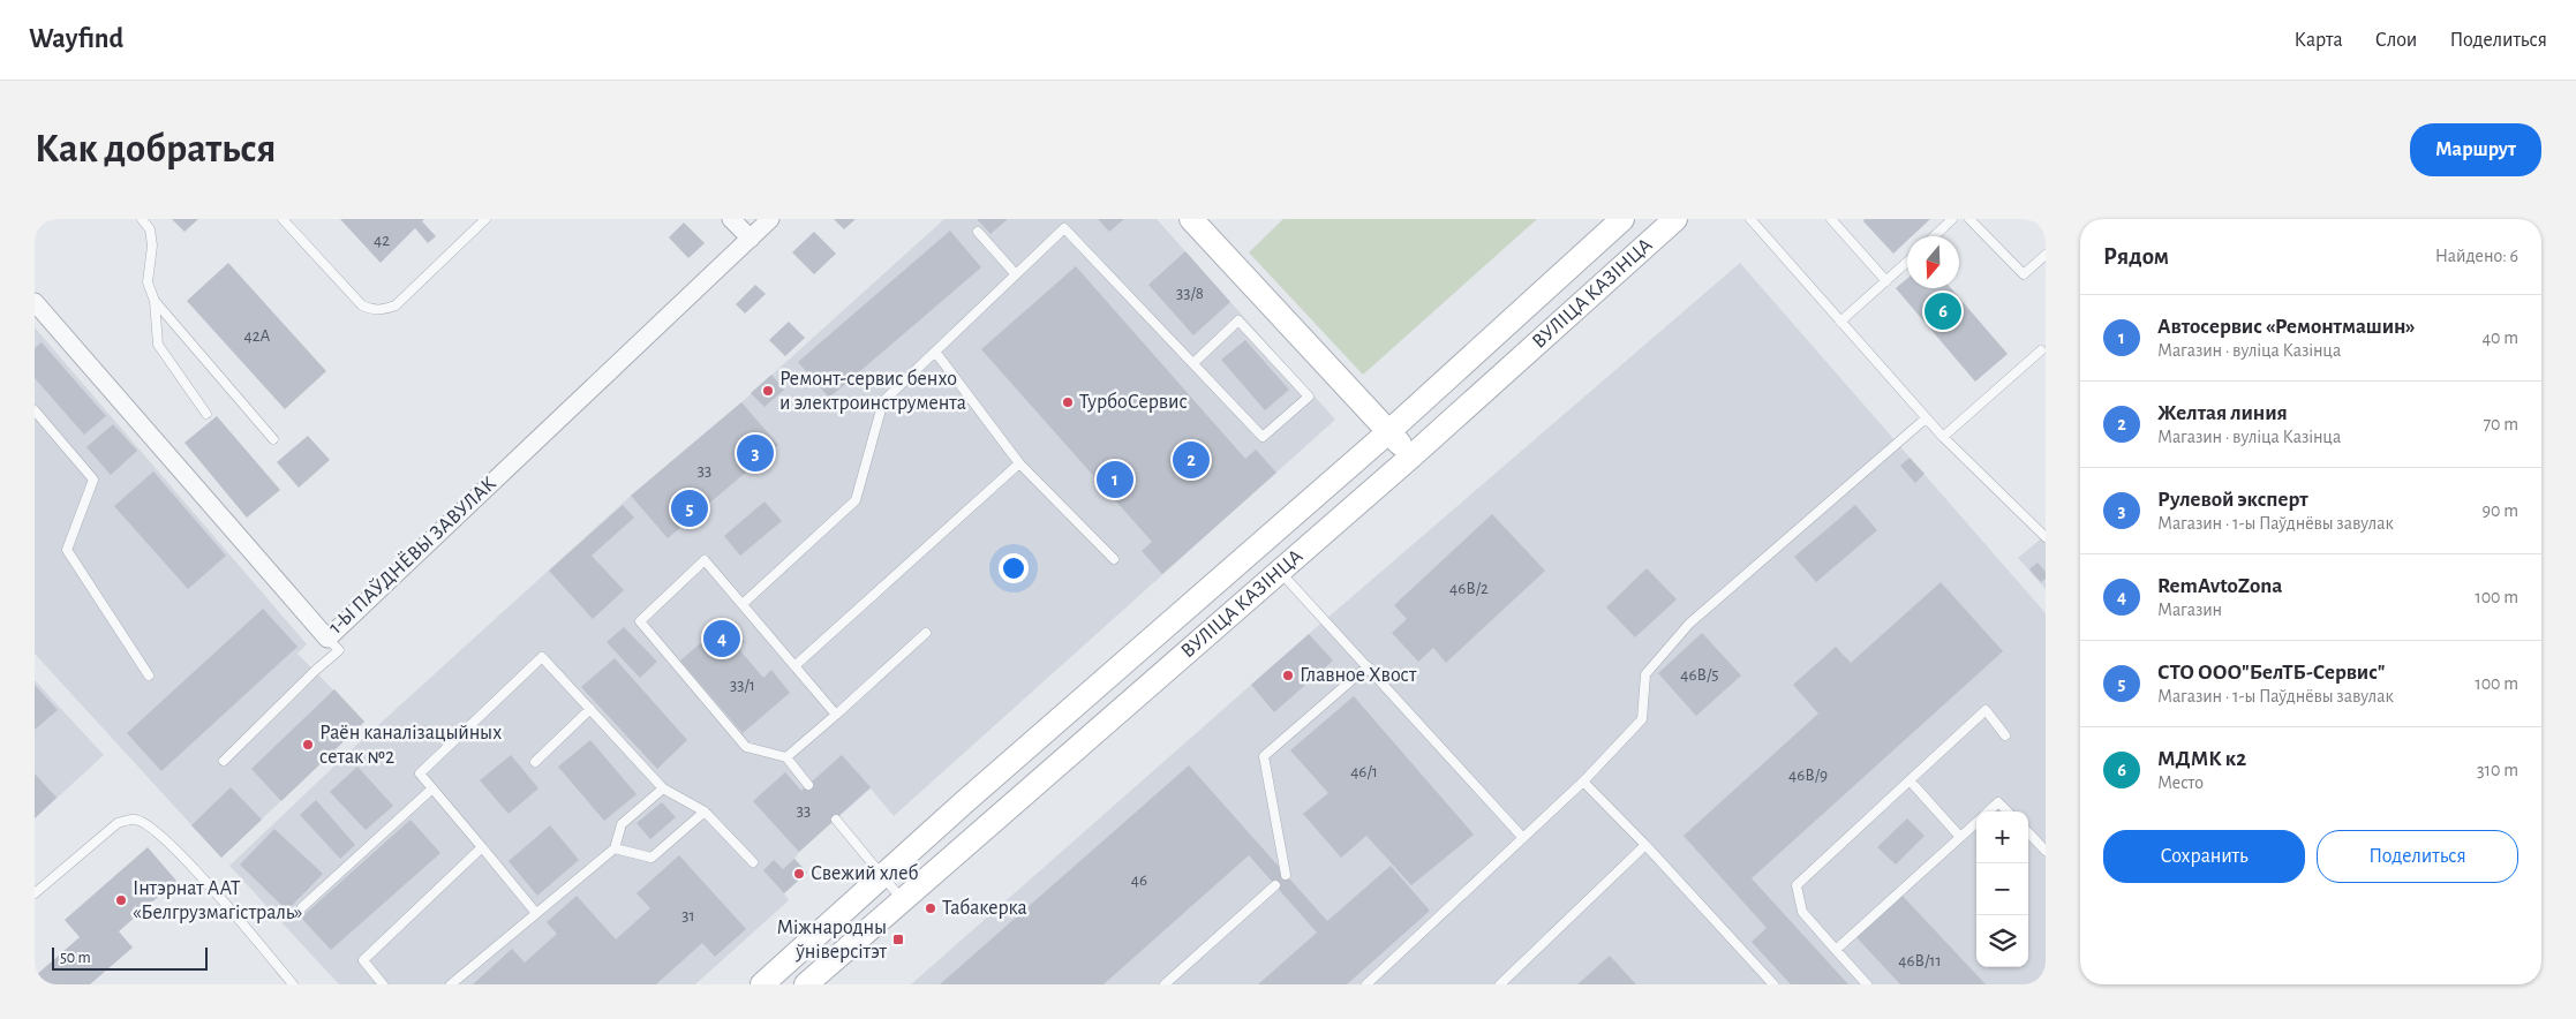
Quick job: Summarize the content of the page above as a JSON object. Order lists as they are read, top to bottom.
{
  "streets": {
    "main road": ["ВУЛІЦА КАЗІНЦА"],
    "street": ["1-Ы ПАЎДНЁВЫ ЗАВУЛАК"]
  },
  "places": {
    "other": [
      "Ремонт-сервис бенхо и электроинструмента",
      "ТурбоСервис",
      "Главное Хвост",
      "Раён каналізацыйных сетак №2",
      "Свежий хлеб",
      "Інтэрнат ААТ «Белгрузмагістраль»",
      "Табакерка"
    ],
    "transit": ["Міжнародны ўніверсітэт"]
  },
  "house_numbers": [
    "42",
    "33/8",
    "42А",
    "33",
    "46В/2",
    "46В/5",
    "33/1",
    "46/1",
    "46В/9",
    "33",
    "46",
    "31",
    "46В/11"
  ],
  "scale_bar": "50 m",
  "north": "bottom",
  "page": {
    "header": "Wayfind",
    "nav": ["Карта", "Слои", "Поделиться"],
    "buttons": [
      "Маршрут",
      ["Сохранить", "Поделиться"]
    ],
    "title": "Как добраться",
    "heading": ["Рядом", "Найдено: 6"],
    "pins": [
      "6",
      "3",
      "2",
      "1",
      "5",
      "4"
    ],
    "list": [
      {
        "mark": "1",
        "name": "Автосервис «Ремонтмашин»",
        "note": "Магазин · вуліца Казінца",
        "value": "40 m"
      },
      {
        "mark": "2",
        "name": "Желтая линия",
        "note": "Магазин · вуліца Казінца",
        "value": "70 m"
      },
      {
        "mark": "3",
        "name": "Рулевой эксперт",
        "note": "Магазин · 1-ы Паўднёвы завулак",
        "value": "90 m"
      },
      {
        "mark": "4",
        "name": "RemAvtoZona",
        "note": "Магазин",
        "value": "100 m"
      },
      {
        "mark": "5",
        "name": "СТО ООО\"БелТБ-Сервис\"",
        "note": "Магазин · 1-ы Паўднёвы завулак",
        "value": "100 m"
      },
      {
        "mark": "6",
        "name": "МДМК к2",
        "note": "Место",
        "value": "310 m"
      }
    ],
    "map_buttons": ["+", "−"],
    "scale": "50 m"
  }
}
